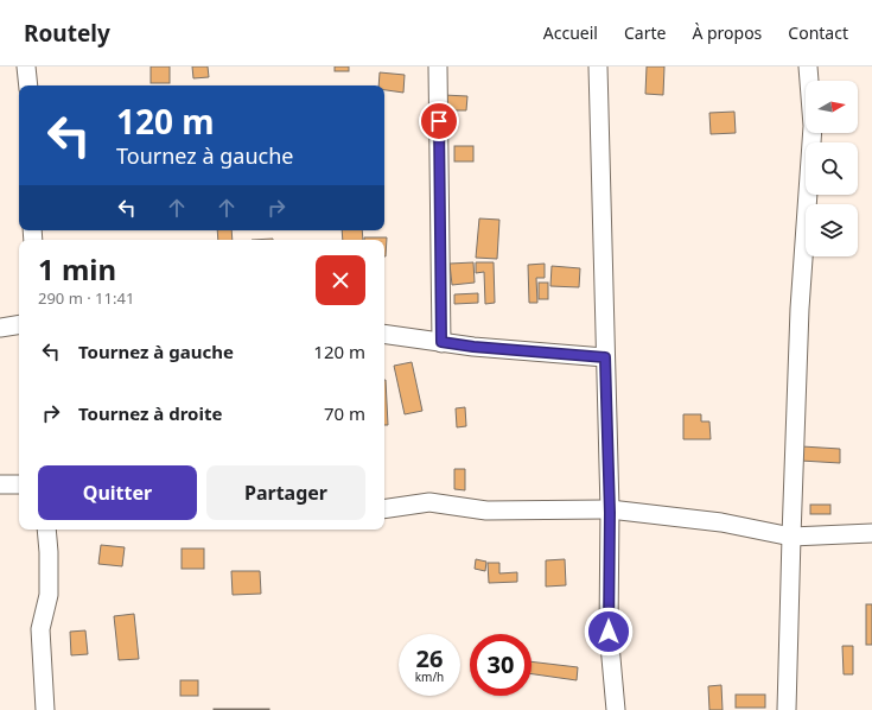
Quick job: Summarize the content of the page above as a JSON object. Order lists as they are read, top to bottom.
{
  "north": "right",
  "page": {
    "header": "Routely",
    "nav": [
      "Accueil",
      "Carte",
      "À propos",
      "Contact"
    ],
    "turn": ["120 m", "Tournez à gauche"],
    "heading": ["1 min", "290 m · 11:41"],
    "list": [
      {
        "name": "Tournez à gauche",
        "value": "120 m"
      },
      {
        "name": "Tournez à droite",
        "value": "70 m"
      }
    ],
    "buttons": ["Quitter", "Partager"],
    "speed": "26 km/h",
    "limit": "30"
  }
}
